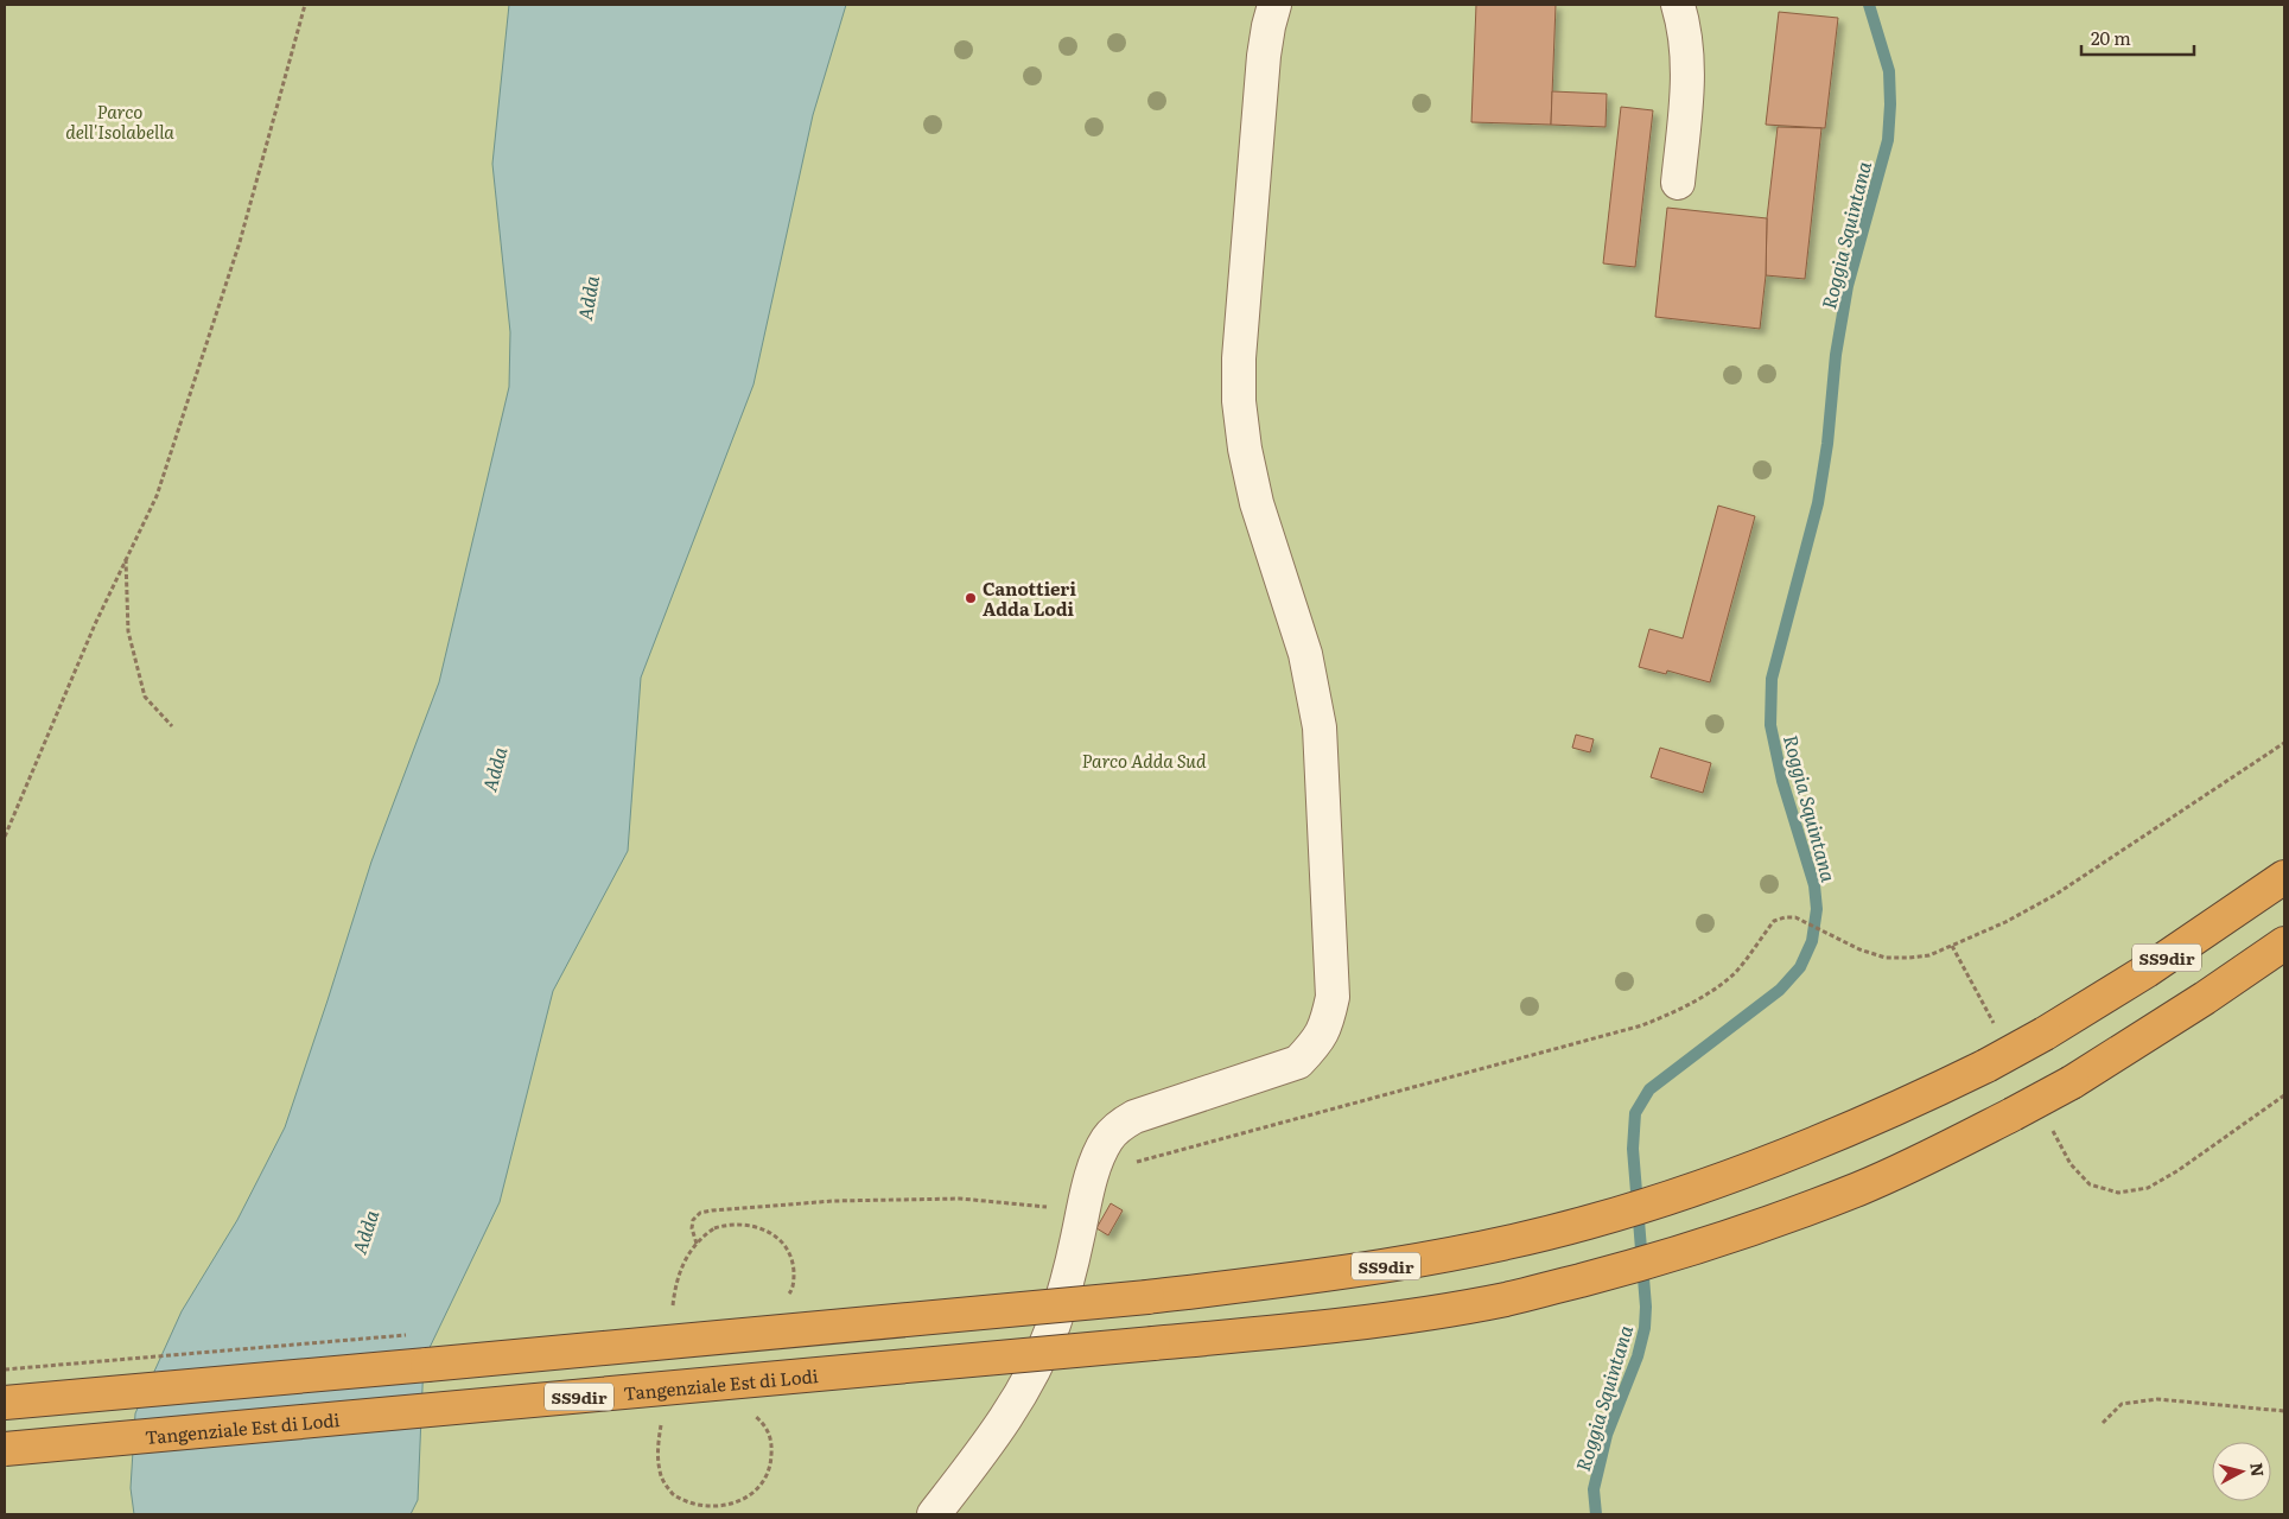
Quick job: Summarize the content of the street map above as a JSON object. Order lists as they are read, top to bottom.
{
  "streets": {
    "highway": ["SS9dir", "Tangenziale Est di Lodi"]
  },
  "water": ["Roggia Squintana", "Adda"],
  "parks": ["Parco dell'Isolabella", "Parco Adda Sud"],
  "places": ["Canottieri Adda Lodi"],
  "scale_bar": "20 m",
  "north": "right"
}
